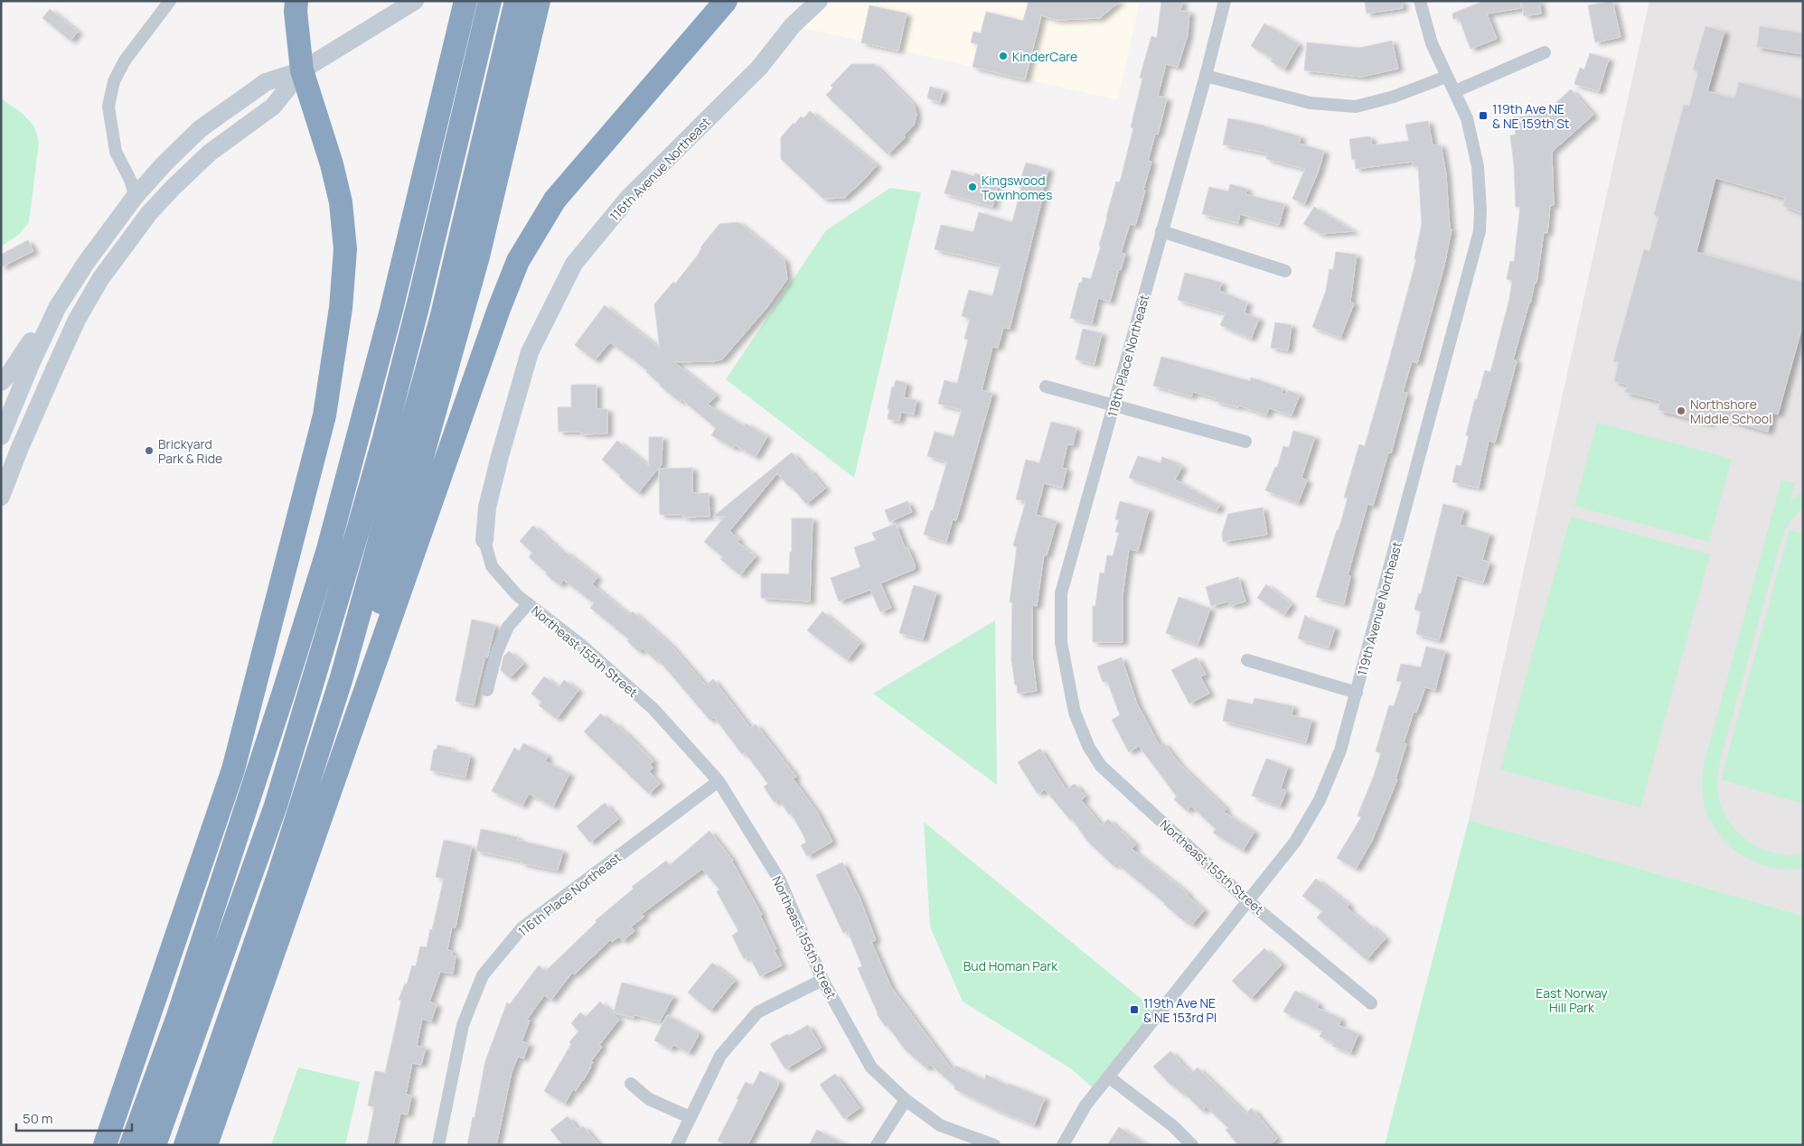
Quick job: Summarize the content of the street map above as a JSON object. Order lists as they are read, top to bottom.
{
  "streets": {
    "main road": ["116th Avenue Northeast"],
    "street": [
      "118th Place Northeast",
      "119th Avenue Northeast",
      "Northeast 155th Street",
      "116th Place Northeast"
    ]
  },
  "crossings": [
    ["116th Avenue Northeast", "Northeast 155th Street"],
    ["118th Place Northeast", "Northeast 155th Street"],
    ["119th Avenue Northeast", "Northeast 155th Street"],
    ["Northeast 155th Street", "116th Place Northeast"]
  ],
  "parks": ["Bud Homan Park", "East Norway Hill Park"],
  "places": {
    "other": [
      "KinderCare",
      "Kingswood Townhomes",
      "Northshore Middle School",
      "Brickyard Park & Ride"
    ],
    "transit": ["119th Ave NE & NE 159th St", "119th Ave NE & NE 153rd Pl"]
  },
  "scale_bar": "50 m"
}
